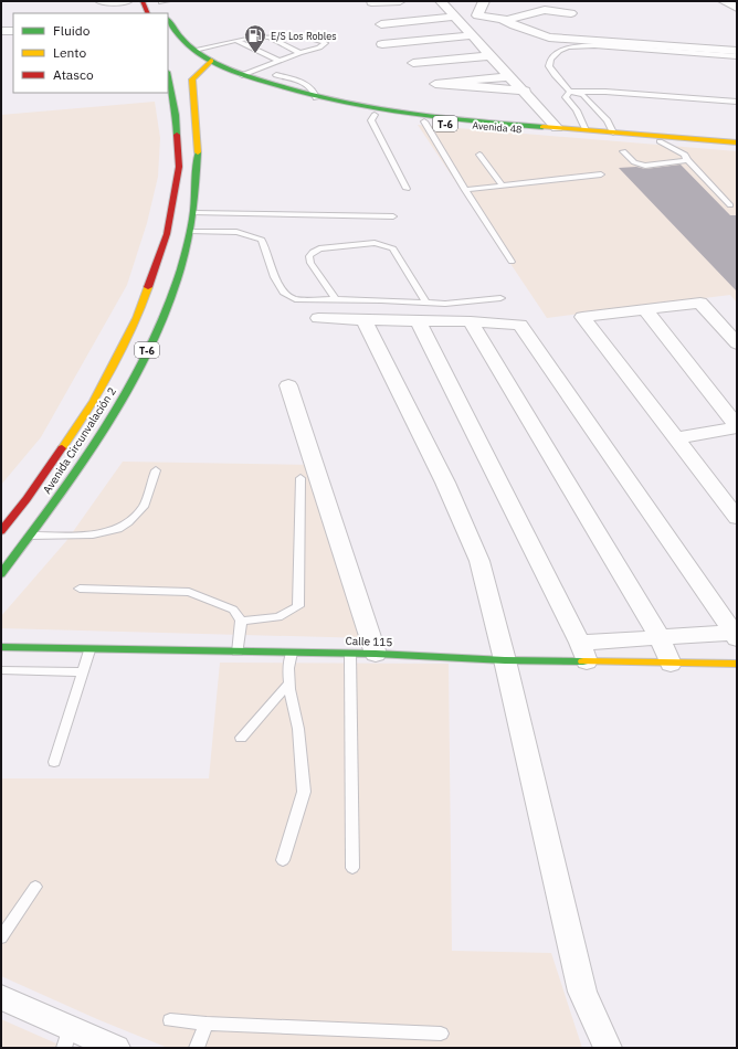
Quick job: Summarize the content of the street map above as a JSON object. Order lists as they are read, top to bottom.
{
  "streets": {
    "main road": [
      "T-6",
      "Avenida 48",
      "Avenida Circunvalación 2",
      "Calle 115"
    ]
  },
  "crossings": [
    ["T-6", "Avenida 48"],
    ["T-6", "Avenida Circunvalación 2"],
    ["Avenida 48", "Avenida Circunvalación 2"]
  ],
  "places": {
    "fuel station": ["E/S Los Robles"]
  },
  "legend": ["Fluido", "Lento", "Atasco"]
}
